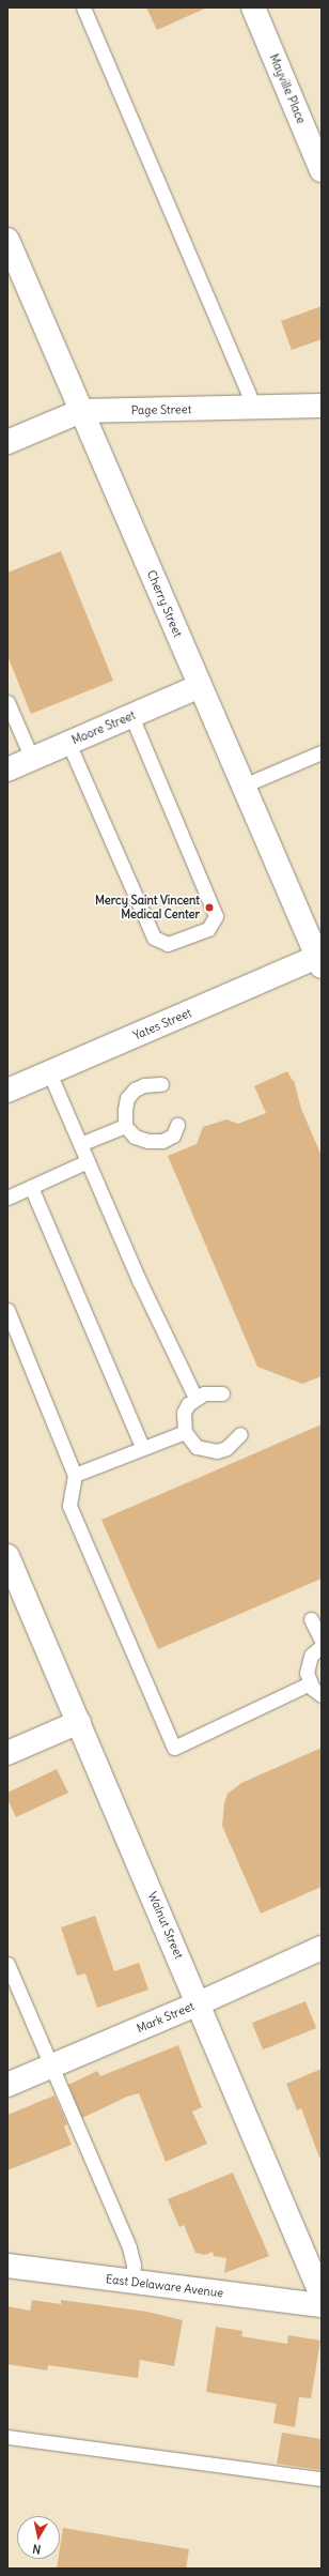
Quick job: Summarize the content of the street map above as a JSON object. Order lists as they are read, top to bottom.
{
  "streets": {
    "street": [
      "Mayville Place",
      "Page Street",
      "Cherry Street",
      "Moore Street",
      "Yates Street",
      "Walnut Street",
      "Mark Street",
      "East Delaware Avenue"
    ]
  },
  "crossings": [
    ["Page Street", "Cherry Street"],
    ["Cherry Street", "Moore Street"],
    ["Cherry Street", "Yates Street"],
    ["Walnut Street", "Mark Street"]
  ],
  "places": ["Mercy Saint Vincent Medical Center"],
  "north": "bottom"
}
